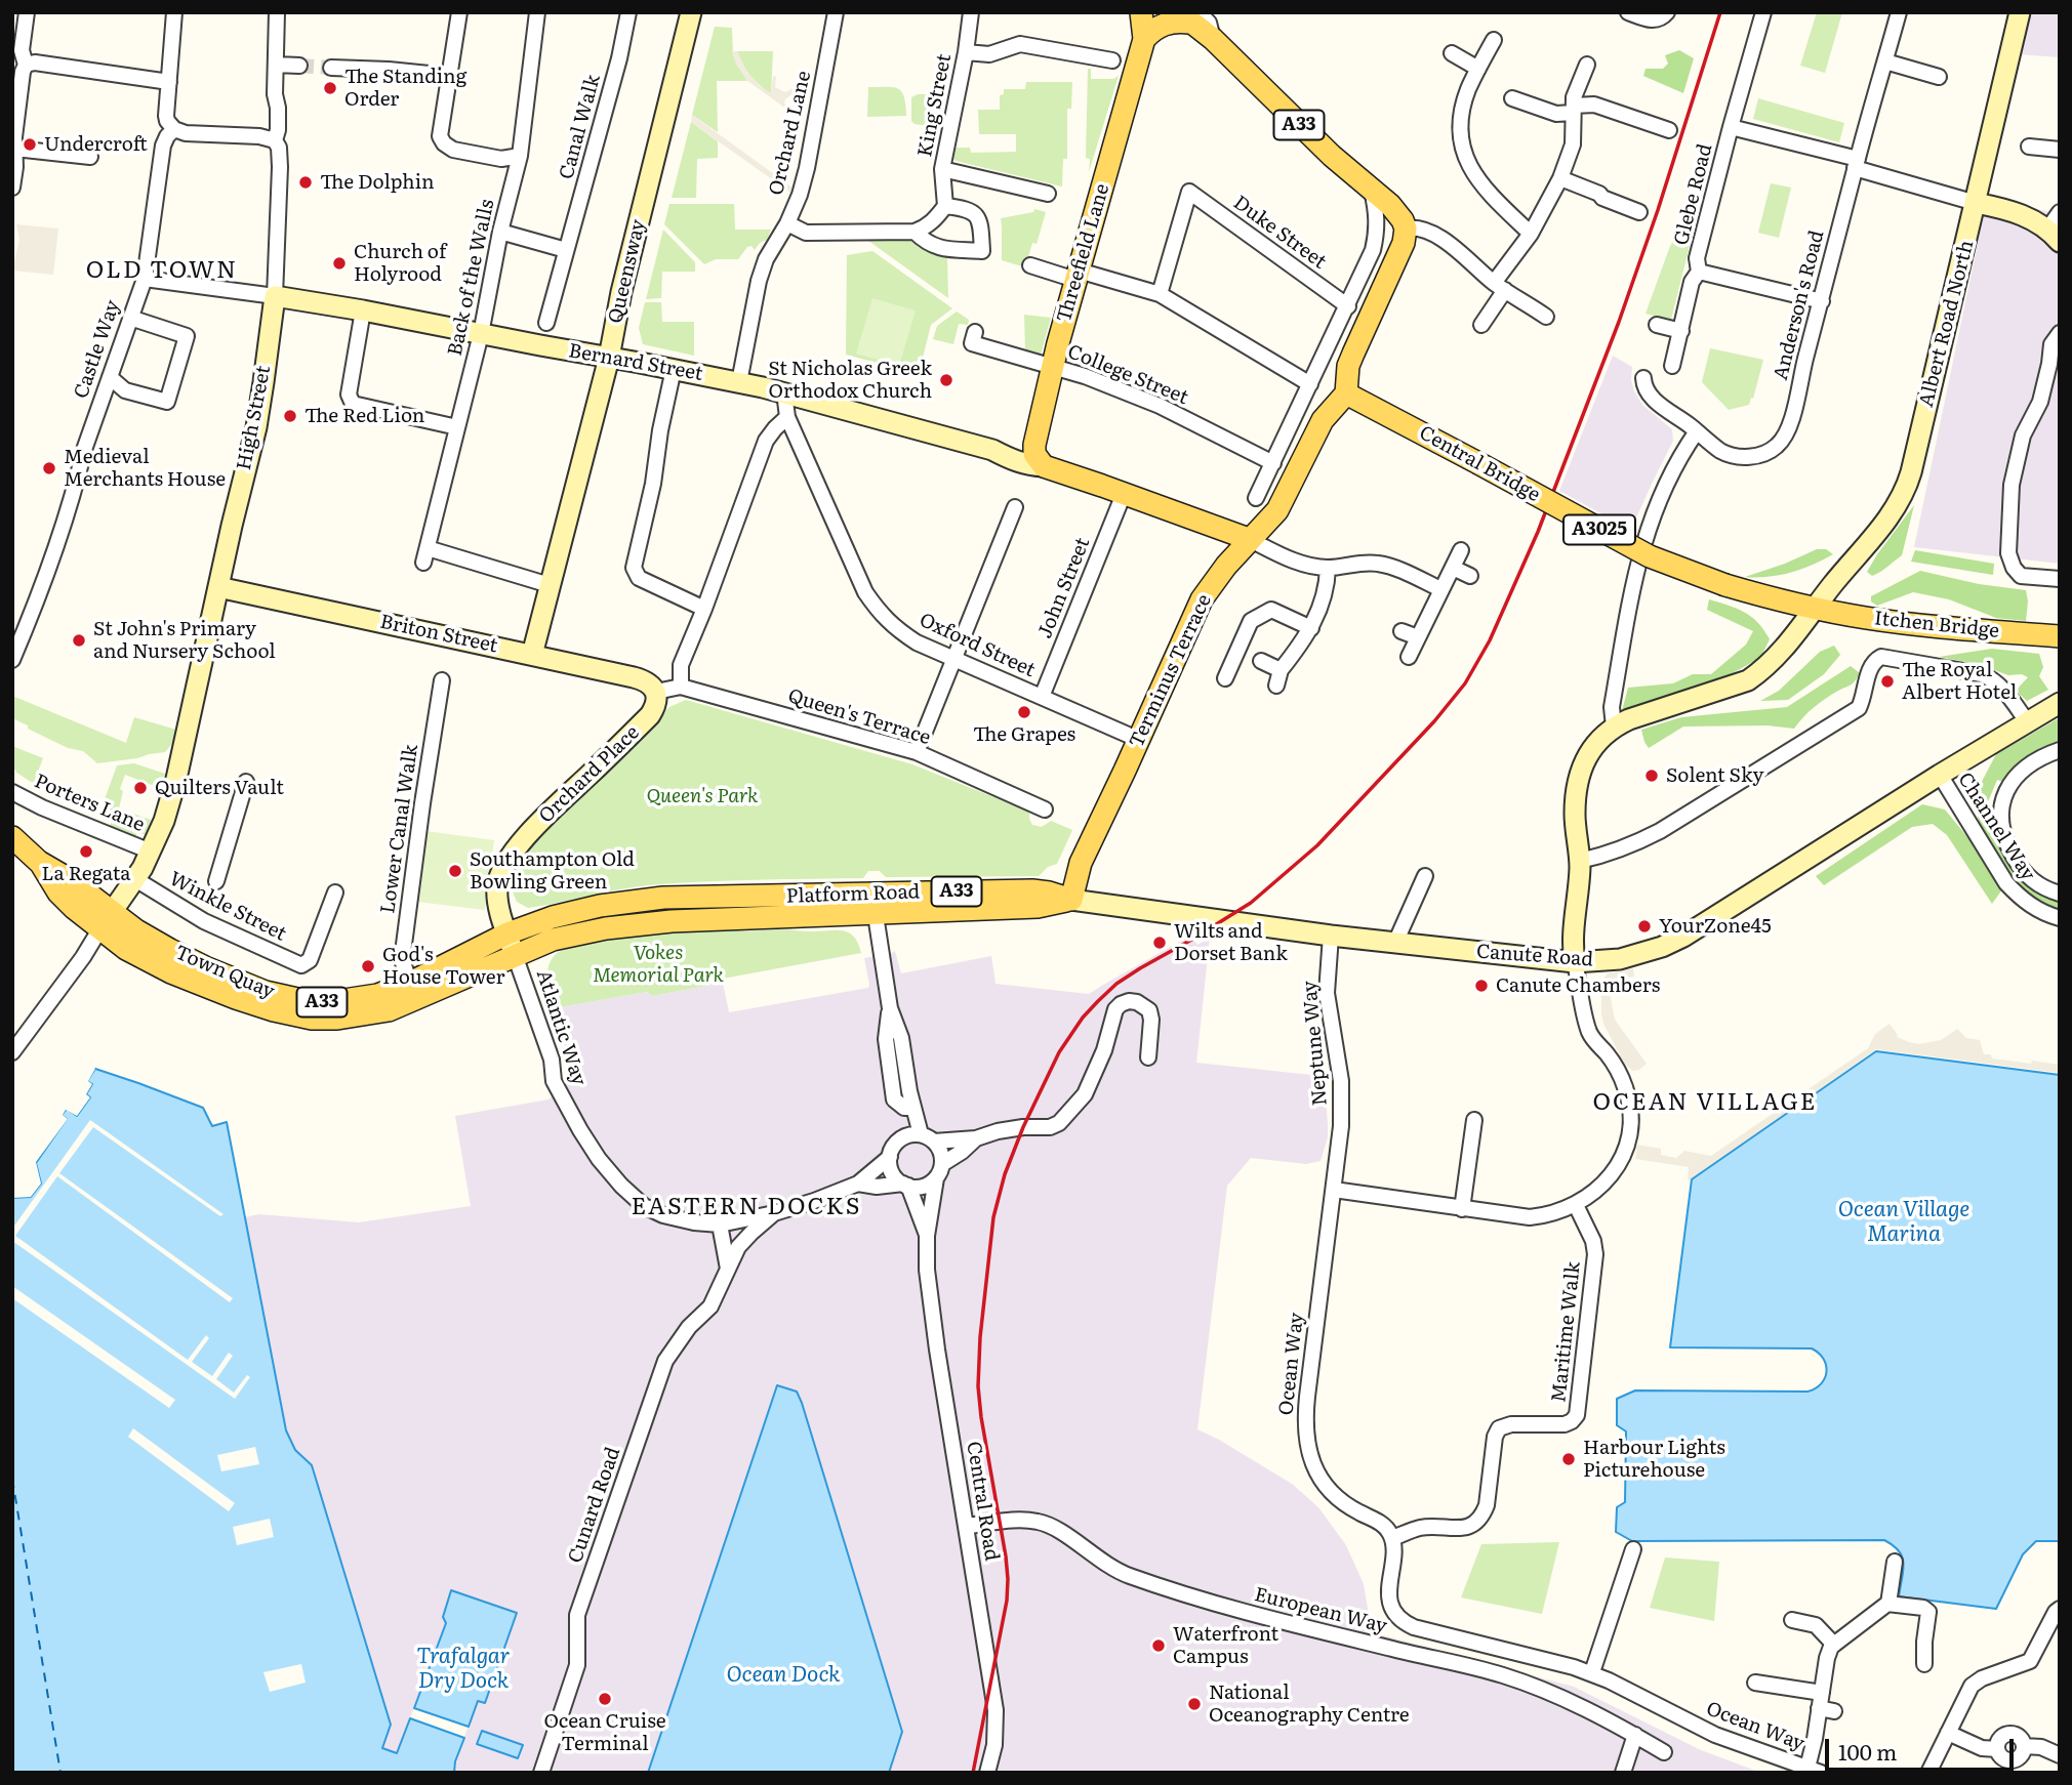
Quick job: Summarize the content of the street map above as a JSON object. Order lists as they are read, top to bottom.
{
  "streets": {
    "main road": [
      "A33",
      "Threefield Lane",
      "Bernard Street",
      "Central Bridge",
      "A3025",
      "Itchen Bridge",
      "Terminus Terrace",
      "Platform Road",
      "Town Quay"
    ],
    "street": [
      "King Street",
      "Canal Walk",
      "Orchard Lane",
      "Glebe Road",
      "Duke Street",
      "Queensway",
      "Back of the Walls",
      "Anderson's Road",
      "Albert Road North",
      "Castle Way",
      "College Street",
      "High Street",
      "John Street",
      "Briton Street",
      "Oxford Street",
      "Queen's Terrace",
      "Orchard Place",
      "Porters Lane",
      "Channel Way",
      "Lower Canal Walk",
      "Winkle Street",
      "Canute Road",
      "Atlantic Way",
      "Neptune Way",
      "Maritime Walk",
      "Ocean Way",
      "Central Road",
      "Cunard Road",
      "European Way"
    ]
  },
  "crossings": [
    ["A33", "Threefield Lane"],
    ["Orchard Lane", "Bernard Street"],
    ["Threefield Lane", "Bernard Street"],
    ["Threefield Lane", "College Street"],
    ["Queensway", "Back of the Walls"],
    ["Queensway", "Bernard Street"],
    ["Queensway", "Briton Street"],
    ["Back of the Walls", "Bernard Street"],
    ["Albert Road North", "Central Bridge"],
    ["Albert Road North", "Itchen Bridge"],
    ["Bernard Street", "High Street"],
    ["Bernard Street", "John Street"],
    ["Bernard Street", "Oxford Street"],
    ["Bernard Street", "Terminus Terrace"],
    ["High Street", "Briton Street"],
    ["High Street", "Porters Lane"],
    ["High Street", "Winkle Street"],
    ["High Street", "Town Quay"],
    ["Central Bridge", "Itchen Bridge"],
    ["Central Bridge", "Terminus Terrace"],
    ["John Street", "Oxford Street"],
    ["Briton Street", "Queen's Terrace"],
    ["Briton Street", "Orchard Place"],
    ["Terminus Terrace", "Platform Road"],
    ["Terminus Terrace", "Canute Road"],
    ["Queen's Terrace", "Orchard Place"],
    ["Orchard Place", "Platform Road"],
    ["Orchard Place", "Town Quay"],
    ["Orchard Place", "Atlantic Way"],
    ["Channel Way", "Canute Road"],
    ["Lower Canal Walk", "Town Quay"],
    ["Platform Road", "Canute Road"],
    ["Platform Road", "Town Quay"],
    ["Platform Road", "Atlantic Way"],
    ["Canute Road", "Neptune Way"],
    ["Town Quay", "Atlantic Way"],
    ["Atlantic Way", "Central Road"],
    ["Atlantic Way", "Cunard Road"],
    ["Neptune Way", "Ocean Way"],
    ["Maritime Walk", "Ocean Way"],
    ["Central Road", "European Way"]
  ],
  "districts": ["OLD TOWN", "OCEAN VILLAGE", "EASTERN DOCKS"],
  "water": ["Ocean Village Marina", "Trafalgar Dry Dock", "Ocean Dock"],
  "parks": ["Queen's Park", "Vokes Memorial Park"],
  "places": [
    "The Standing Order",
    "Undercroft",
    "The Dolphin",
    "Church of Holyrood",
    "St Nicholas Greek Orthodox Church",
    "The Red Lion",
    "Medieval Merchants House",
    "St John's Primary and Nursery School",
    "The Royal Albert Hotel",
    "The Grapes",
    "Solent Sky",
    "Quilters Vault",
    "La Regata",
    "Southampton Old Bowling Green",
    "YourZone45",
    "Wilts and Dorset Bank",
    "God's House Tower",
    "Canute Chambers",
    "Harbour Lights Picturehouse",
    "Waterfront Campus",
    "Ocean Cruise Terminal",
    "National Oceanography Centre"
  ],
  "scale_bar": "100 m"
}
